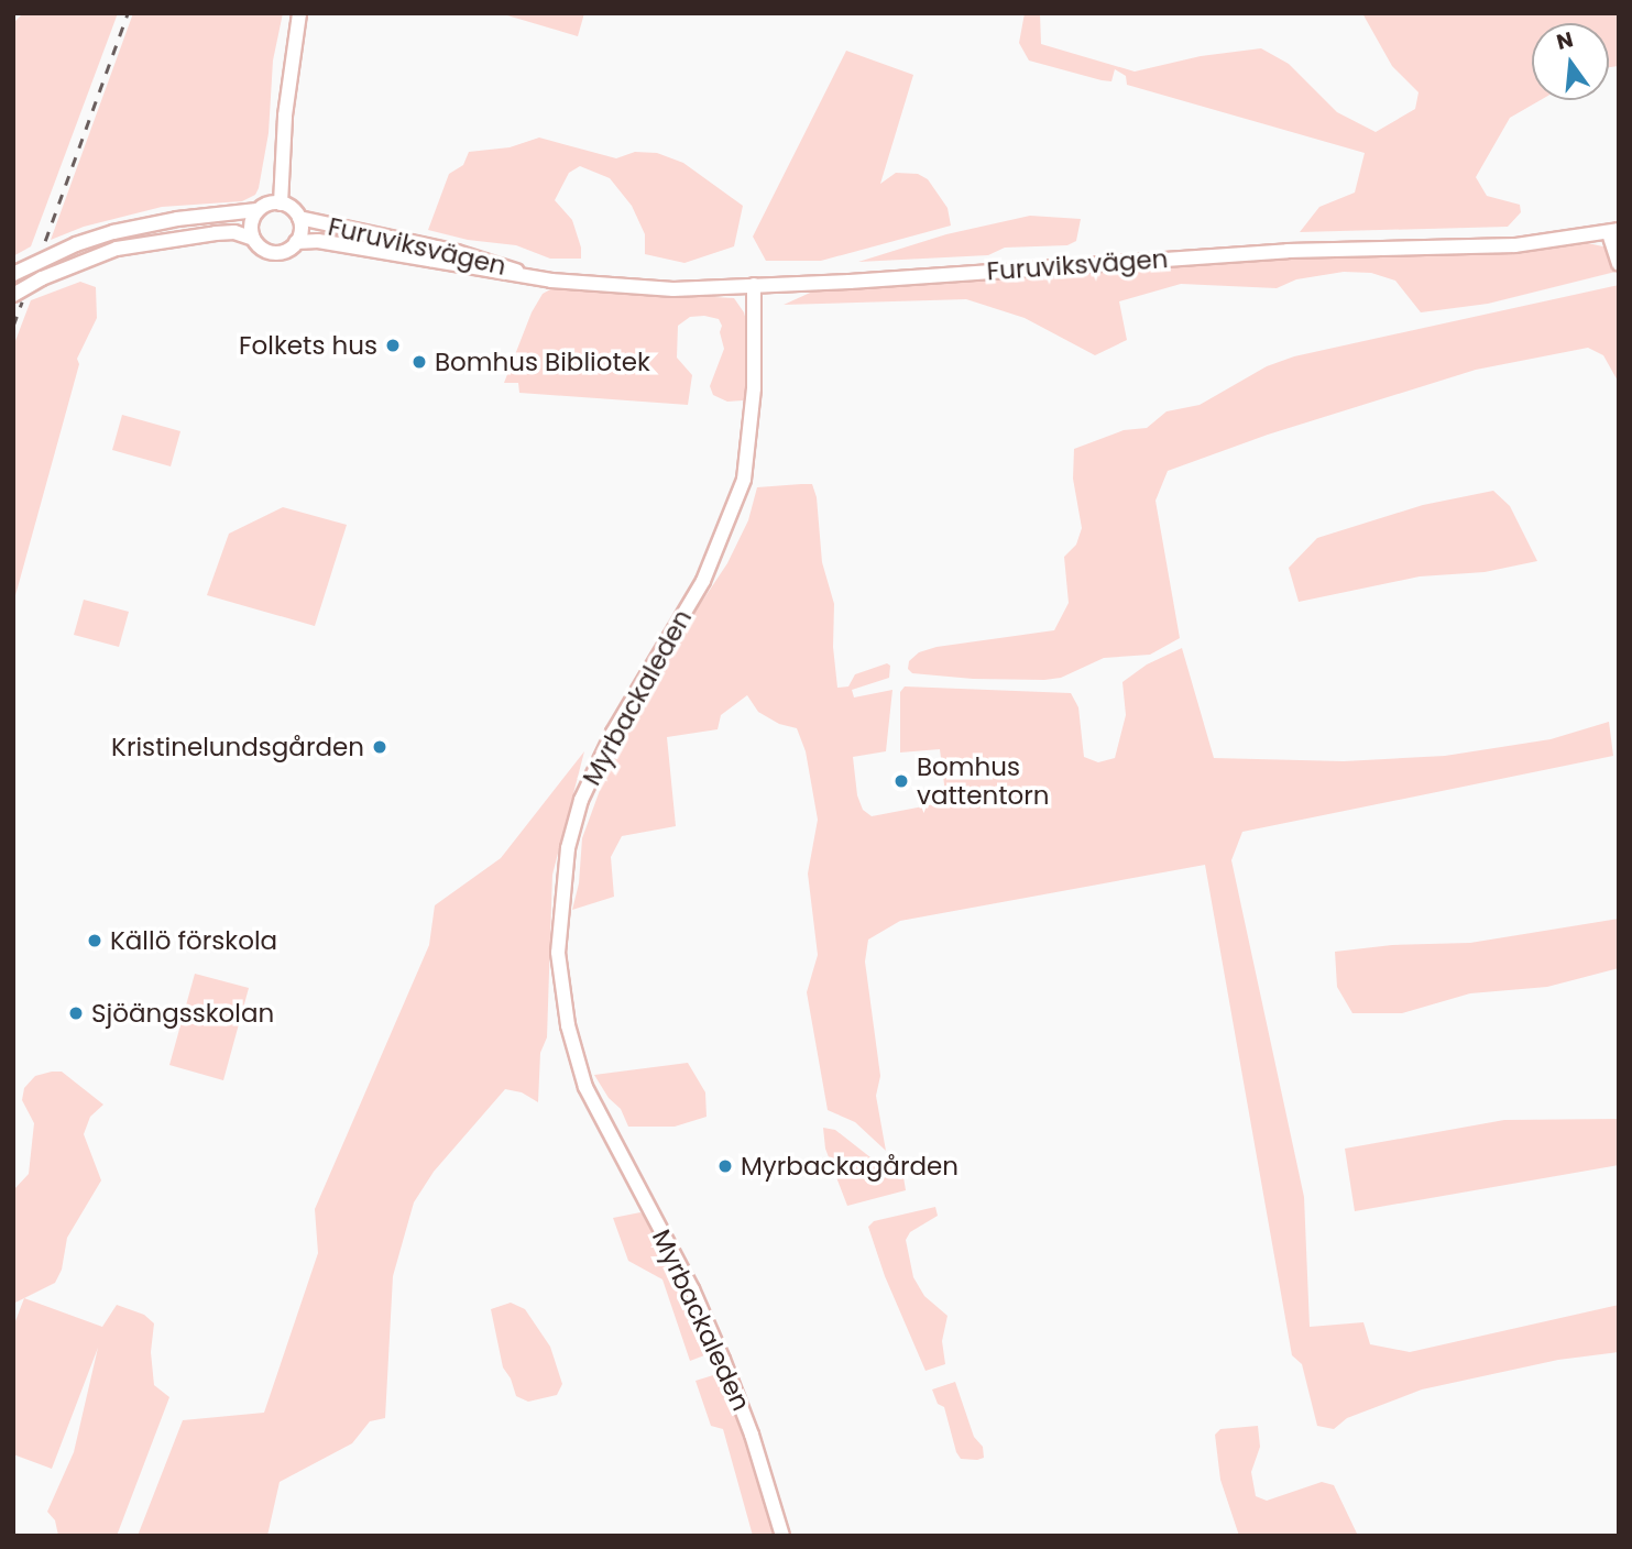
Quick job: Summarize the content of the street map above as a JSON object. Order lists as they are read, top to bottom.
{
  "streets": {
    "main road": ["Furuviksvägen", "Myrbackaleden"]
  },
  "crossings": [
    ["Furuviksvägen", "Myrbackaleden"]
  ],
  "places": [
    "Folkets hus",
    "Bomhus Bibliotek",
    "Kristinelundsgården",
    "Bomhus vattentorn",
    "Källö förskola",
    "Sjöängsskolan",
    "Myrbackagården"
  ],
  "north": "top"
}
